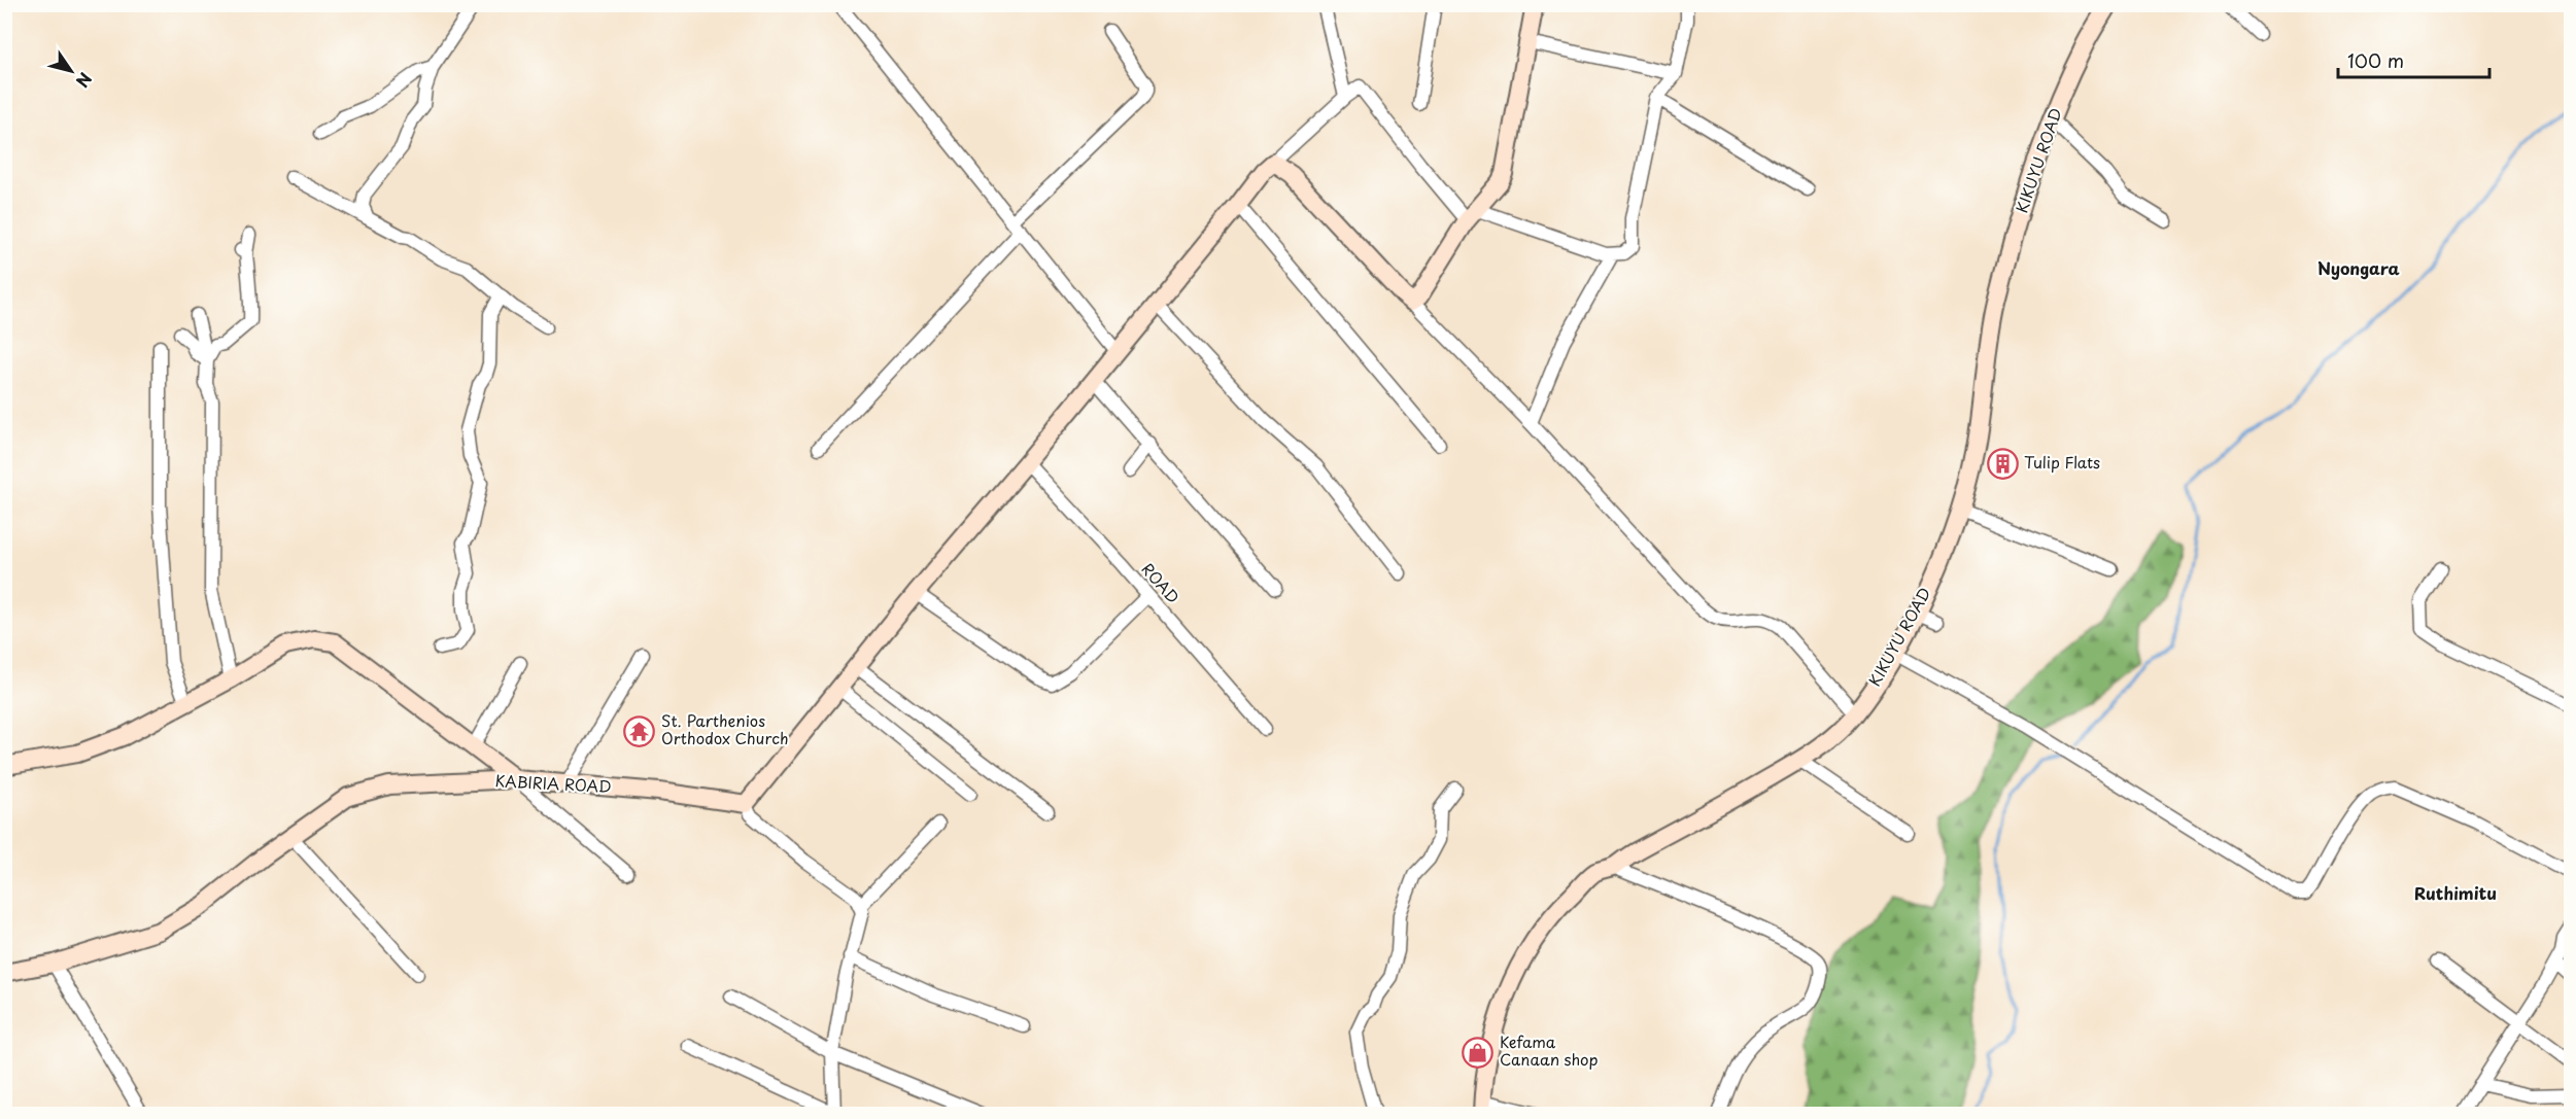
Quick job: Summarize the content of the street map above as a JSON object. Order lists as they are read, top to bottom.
{
  "streets": {
    "main road": ["KIKUYU ROAD", "KABIRIA ROAD"],
    "street": ["ROAD"]
  },
  "districts": ["Nyongara", "Ruthimitu"],
  "places": {
    "building": ["Tulip Flats"],
    "temple": ["St. Parthenios Orthodox Church"],
    "shop": ["Kefama Canaan shop"]
  },
  "scale_bar": "100 m",
  "north": "bottom right"
}
